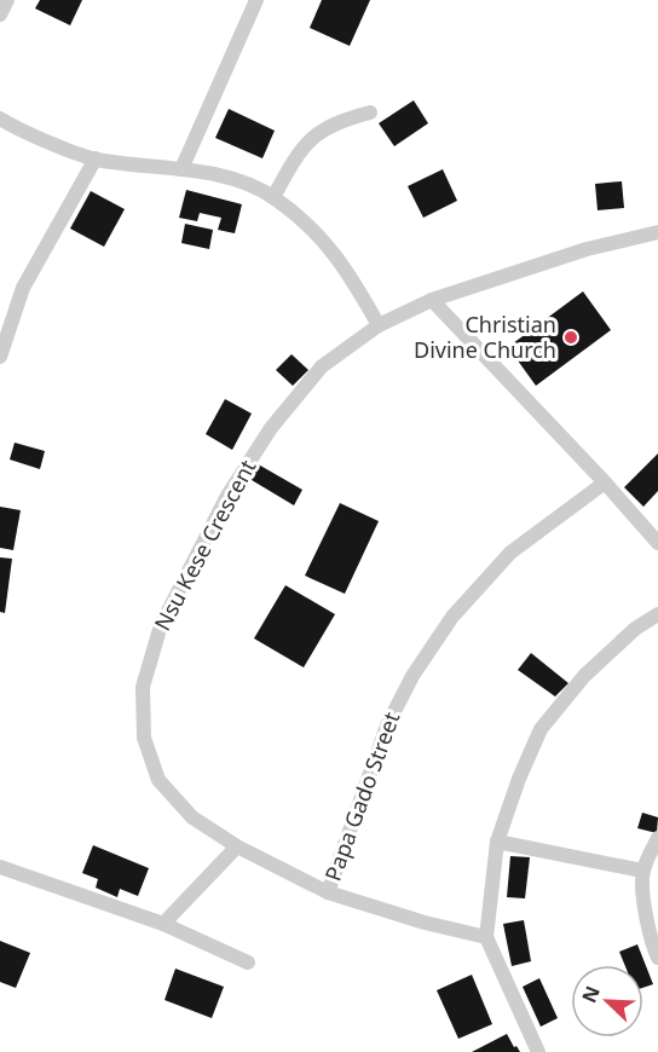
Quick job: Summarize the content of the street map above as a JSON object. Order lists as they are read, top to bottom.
{
  "streets": {
    "street": ["Nsu Kese Crescent", "Papa Gado Street"]
  },
  "crossings": [
    ["Nsu Kese Crescent", "Papa Gado Street"]
  ],
  "places": ["Christian Divine Church"],
  "north": "top left"
}
